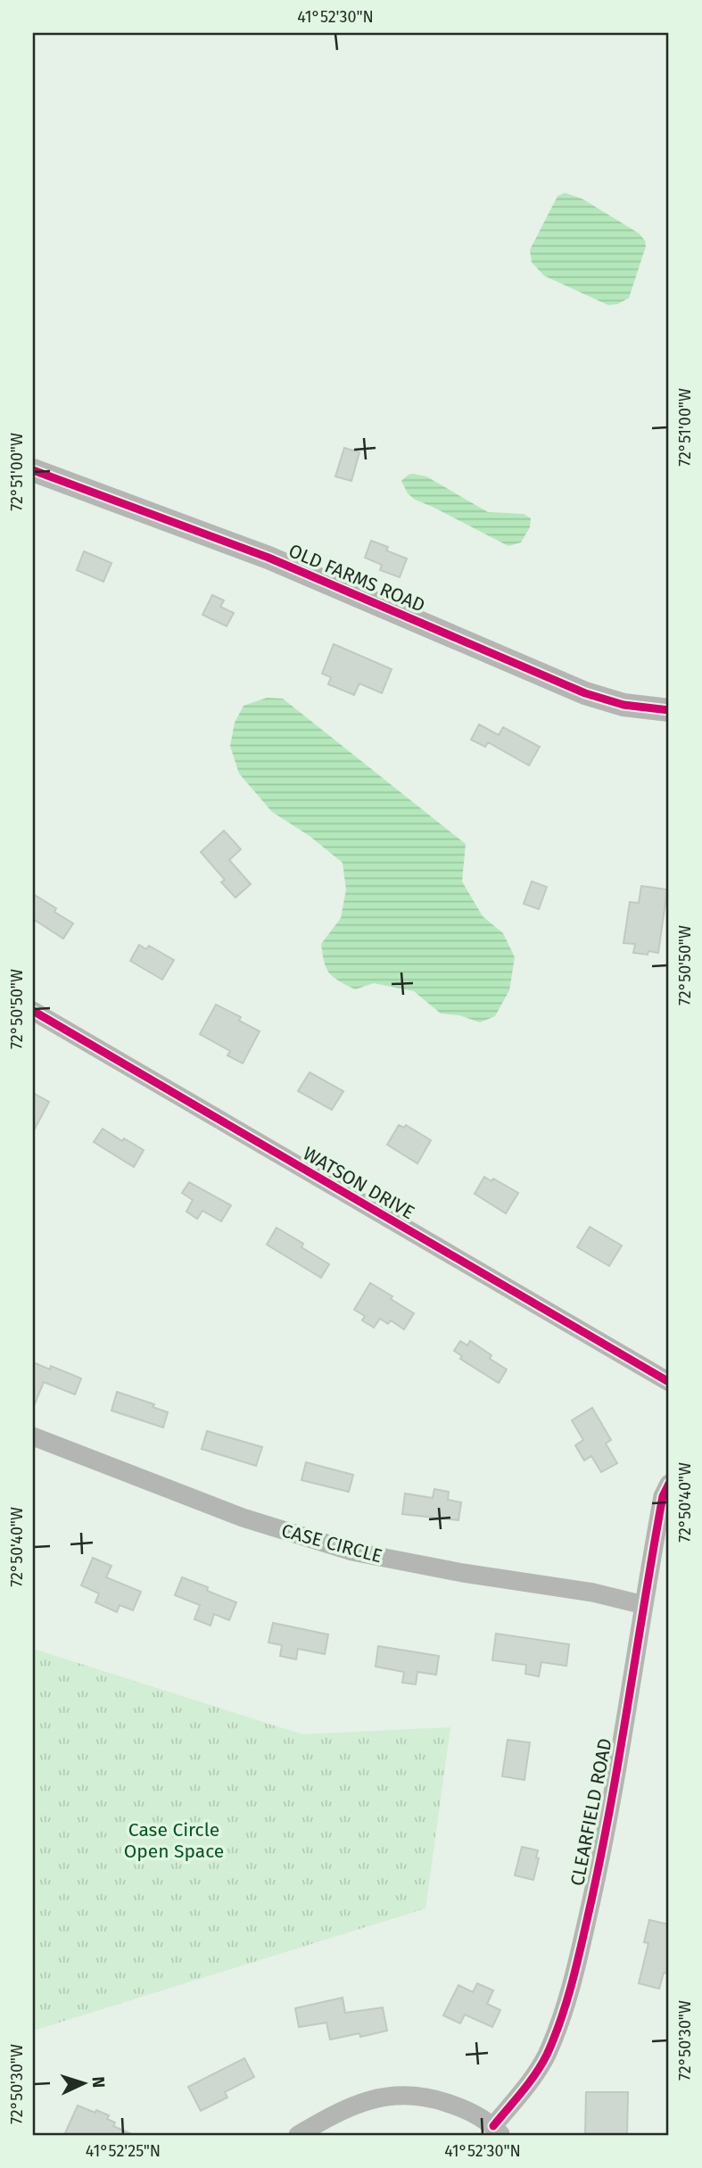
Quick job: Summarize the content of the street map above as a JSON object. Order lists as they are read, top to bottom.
{
  "streets": {
    "street": [
      "OLD FARMS ROAD",
      "WATSON DRIVE",
      "CASE CIRCLE",
      "CLEARFIELD ROAD"
    ]
  },
  "crossings": [
    ["CASE CIRCLE", "CLEARFIELD ROAD"]
  ],
  "parks": ["Case Circle Open Space"],
  "north": "right",
  "coordinates": [
    "41°52'30\"N",
    "72°51'00\"W",
    "72°50'50\"W",
    "72°50'40\"W",
    "72°50'30\"W",
    "41°52'25\"N"
  ]
}
